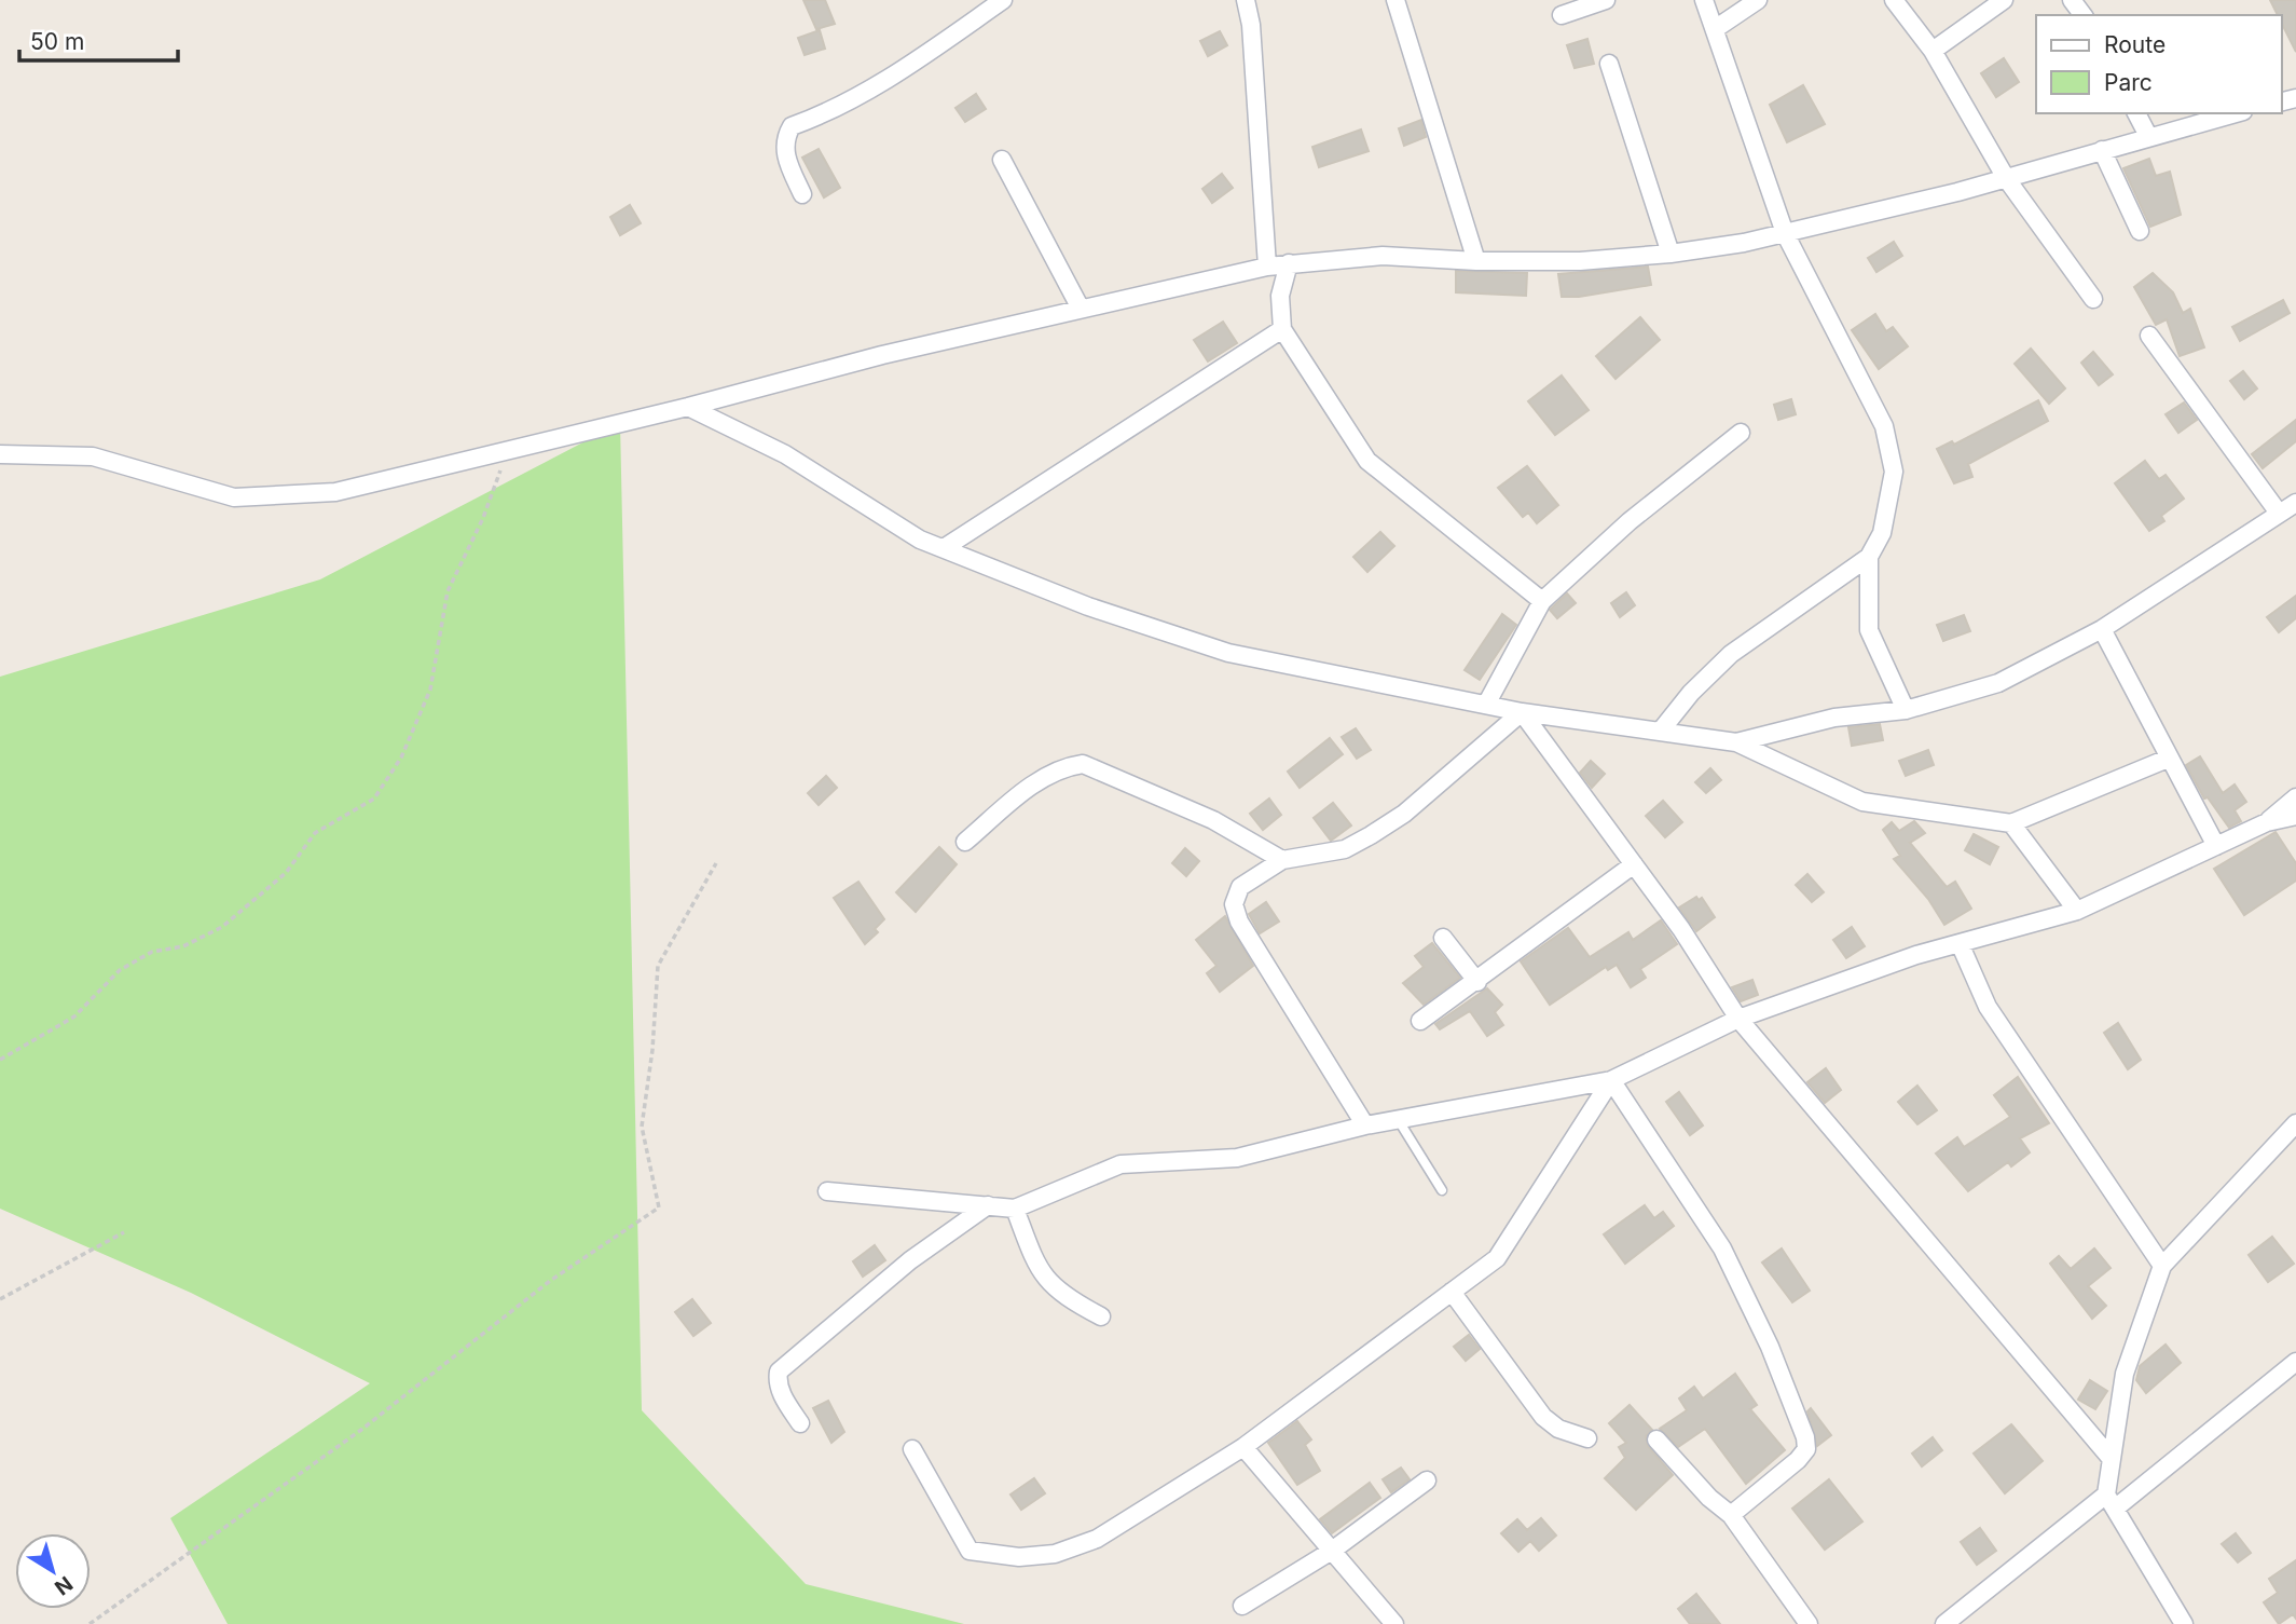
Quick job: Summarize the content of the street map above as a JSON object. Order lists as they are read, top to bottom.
{
  "legend": ["Route", "Parc"],
  "scale_bar": "50 m",
  "north": "bottom right"
}
